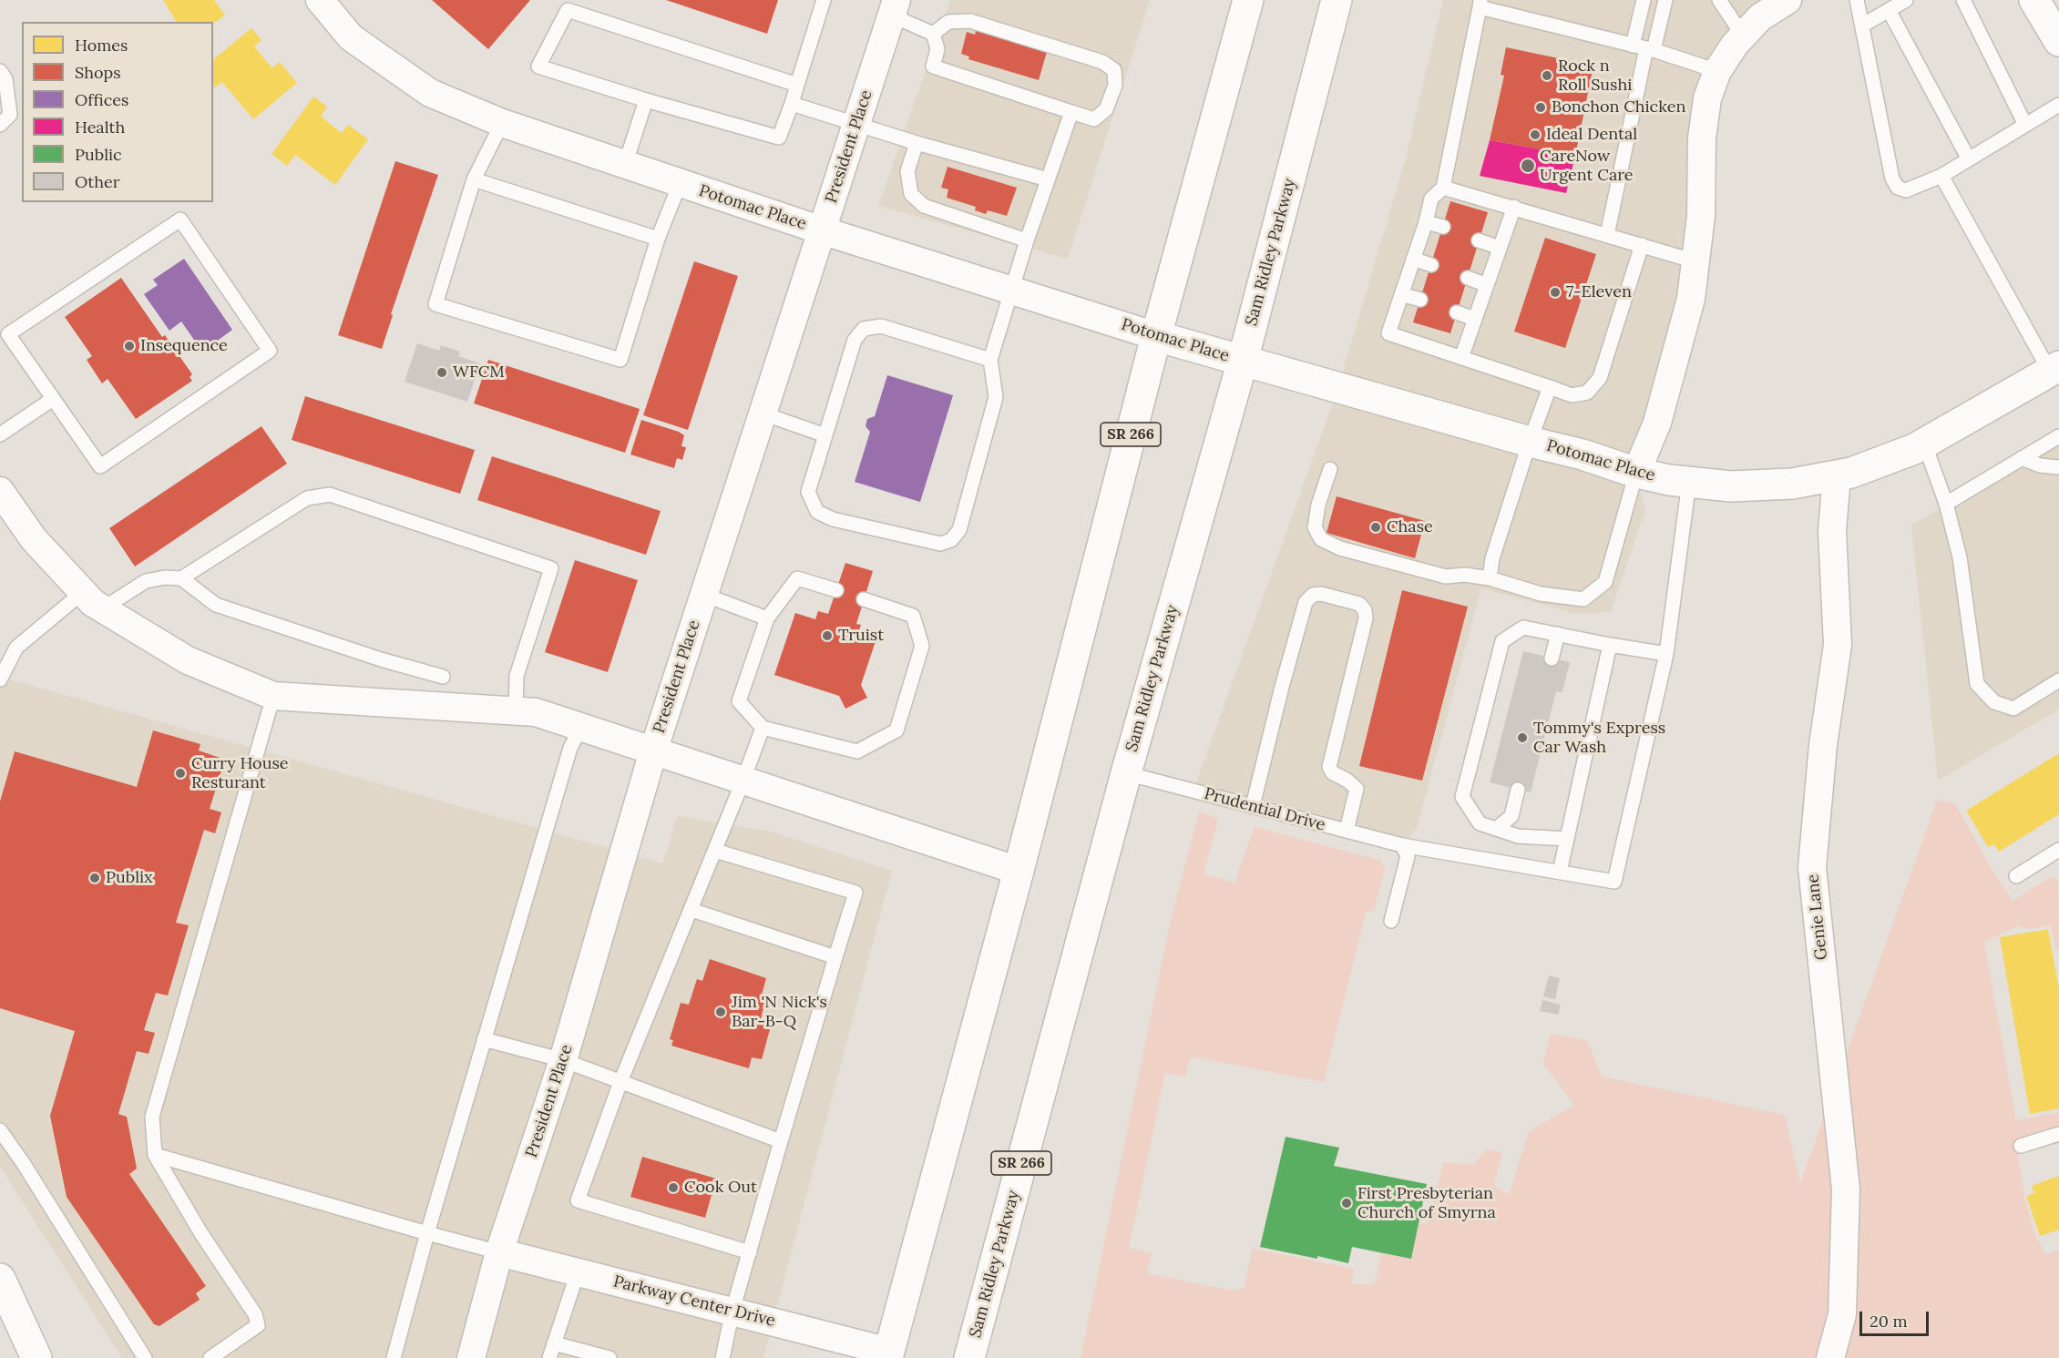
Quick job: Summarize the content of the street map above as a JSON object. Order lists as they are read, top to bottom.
{
  "streets": {
    "main road": ["Potomac Place", "Sam Ridley Parkway", "SR 266"],
    "street": ["President Place", "Genie Lane", "Parkway Center Drive"],
    "lane": ["Prudential Drive"]
  },
  "crossings": [
    ["President Place", "Potomac Place"],
    ["President Place", "Parkway Center Drive"],
    ["Potomac Place", "Sam Ridley Parkway"],
    ["Potomac Place", "SR 266"],
    ["Potomac Place", "Genie Lane"],
    ["Sam Ridley Parkway", "Prudential Drive"],
    ["SR 266", "Parkway Center Drive"]
  ],
  "places": [
    "Rock n Roll Sushi",
    "Bonchon Chicken",
    "Ideal Dental",
    "CareNow Urgent Care",
    "7-Eleven",
    "Insequence",
    "WFCM",
    "Chase",
    "Truist",
    "Tommy's Express Car Wash",
    "Curry House Resturant",
    "Publix",
    "Jim 'N Nick's Bar-B-Q",
    "Cook Out",
    "First Presbyterian Church of Smyrna"
  ],
  "legend": [
    "Homes",
    "Shops",
    "Offices",
    "Health",
    "Public",
    "Other"
  ],
  "scale_bar": "20 m"
}
